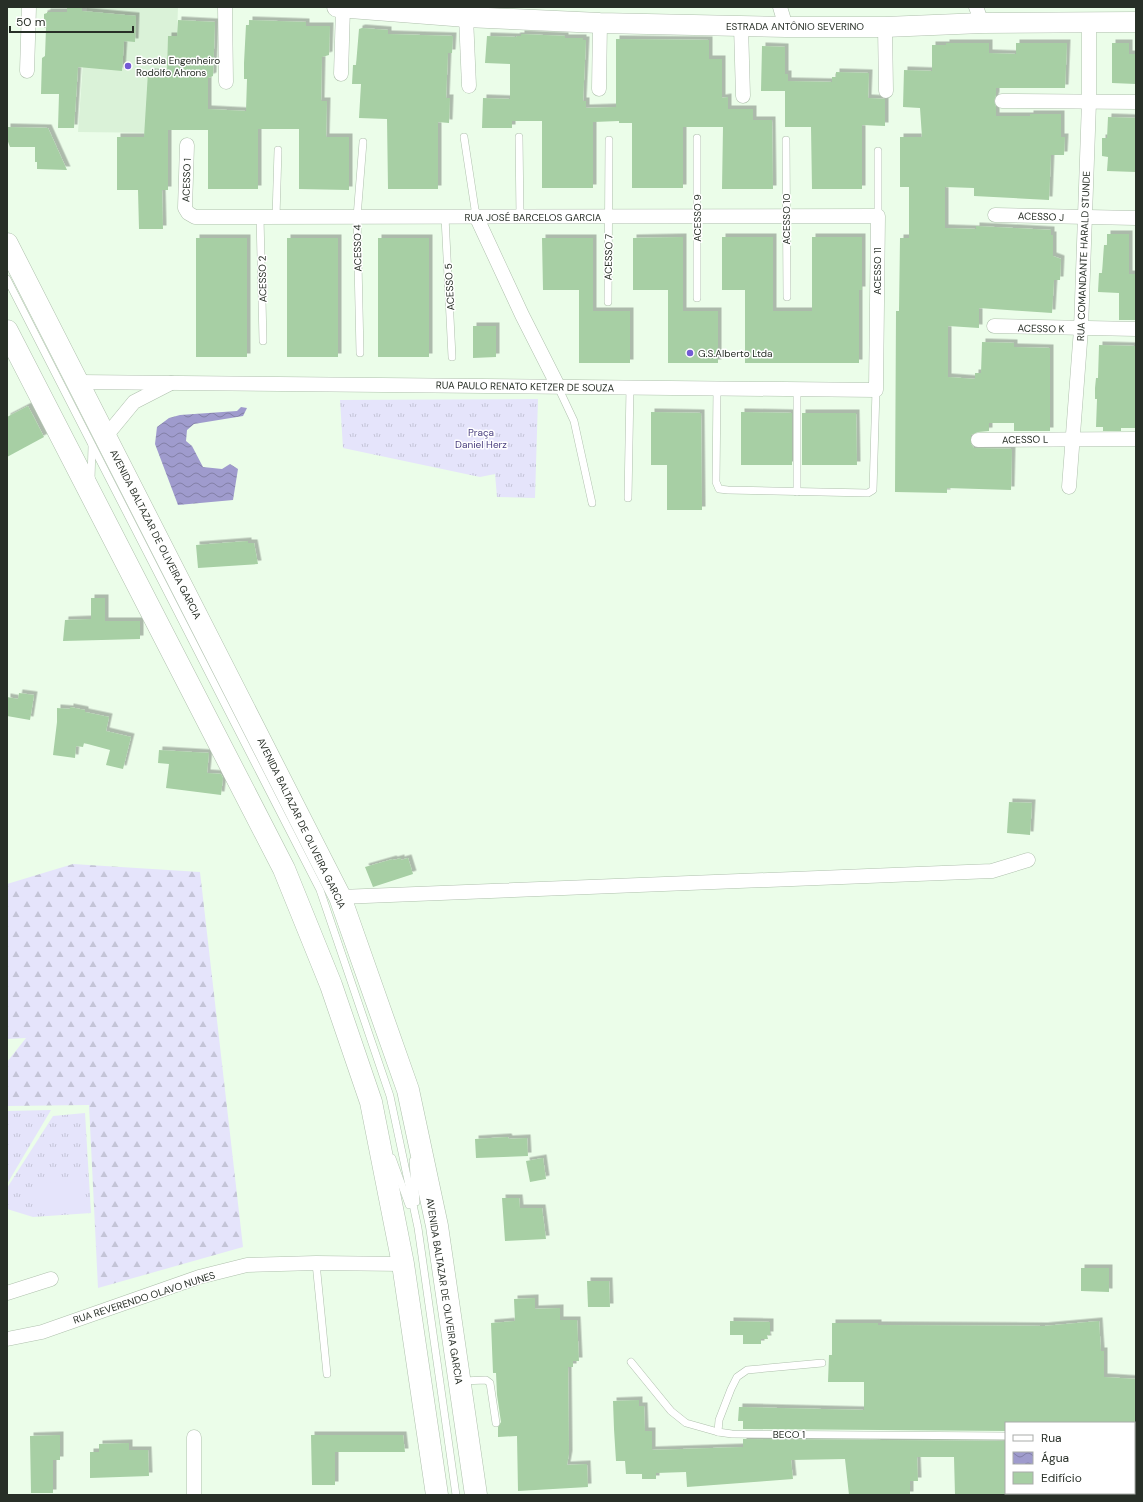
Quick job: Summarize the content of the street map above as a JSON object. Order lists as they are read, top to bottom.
{
  "streets": {
    "main road": ["ESTRADA ANTÔNIO SEVERINO", "AVENIDA BALTAZAR DE OLIVEIRA GARCIA"],
    "street": [
      "ACESSO 1",
      "ACESSO J",
      "RUA JOSÉ BARCELOS GARCIA",
      "RUA COMANDANTE HARALD STUNDE",
      "ACESSO 11",
      "ACESSO K",
      "RUA PAULO RENATO KETZER DE SOUZA",
      "ACESSO L",
      "RUA REVERENDO OLAVO NUNES"
    ],
    "lane": [
      "ACESSO 9",
      "ACESSO 10",
      "ACESSO 4",
      "ACESSO 7",
      "ACESSO 2",
      "ACESSO 5",
      "BECO 1"
    ]
  },
  "crossings": [
    ["ESTRADA ANTÔNIO SEVERINO", "RUA COMANDANTE HARALD STUNDE"],
    ["ACESSO 1", "RUA JOSÉ BARCELOS GARCIA"],
    ["ACESSO J", "RUA COMANDANTE HARALD STUNDE"],
    ["RUA JOSÉ BARCELOS GARCIA", "ACESSO 9"],
    ["RUA JOSÉ BARCELOS GARCIA", "ACESSO 10"],
    ["RUA JOSÉ BARCELOS GARCIA", "ACESSO 4"],
    ["RUA JOSÉ BARCELOS GARCIA", "ACESSO 7"],
    ["RUA JOSÉ BARCELOS GARCIA", "ACESSO 11"],
    ["RUA JOSÉ BARCELOS GARCIA", "ACESSO 2"],
    ["RUA JOSÉ BARCELOS GARCIA", "ACESSO 5"],
    ["RUA COMANDANTE HARALD STUNDE", "ACESSO K"],
    ["RUA COMANDANTE HARALD STUNDE", "ACESSO L"],
    ["ACESSO 11", "RUA PAULO RENATO KETZER DE SOUZA"],
    ["RUA PAULO RENATO KETZER DE SOUZA", "AVENIDA BALTAZAR DE OLIVEIRA GARCIA"]
  ],
  "parks": ["Praça Daniel Herz"],
  "places": ["Escola Engenheiro Rodolfo Ahrons", "G.S.Alberto Ltda"],
  "legend": ["Rua", "Água", "Edifício"],
  "scale_bar": "50 m"
}
